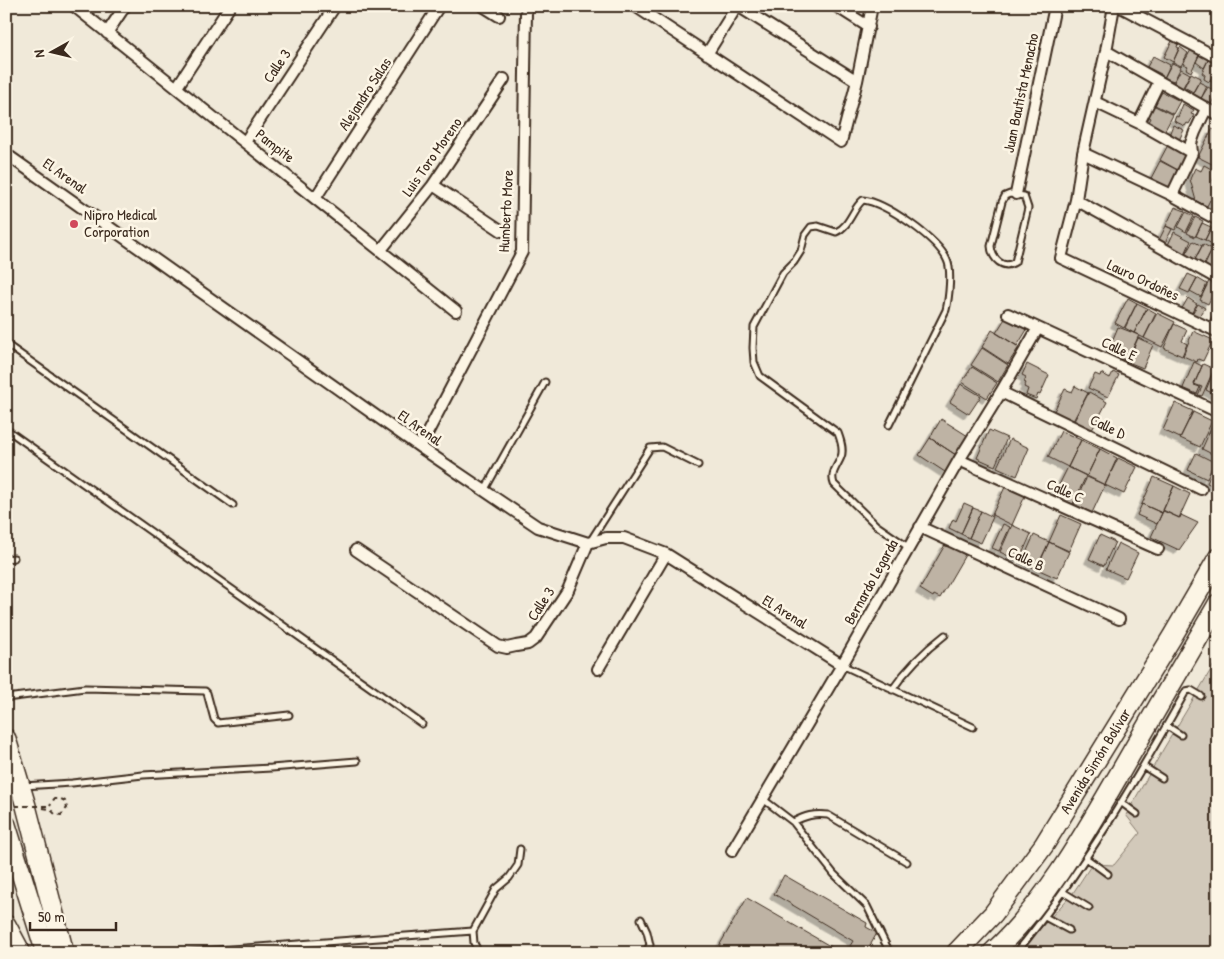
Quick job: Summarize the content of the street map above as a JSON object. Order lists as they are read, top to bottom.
{
  "streets": {
    "highway": ["Avenida Simón Bolívar"],
    "street": [
      "Calle 3",
      "Juan Bautista Menacho",
      "Alejandro Salas",
      "Pampite",
      "Luis Toro Moreno",
      "El Arenal",
      "Humberto More",
      "Lauro Ordoñes",
      "Calle E",
      "Calle D",
      "Calle C",
      "Calle B",
      "Bernardo Legarda"
    ]
  },
  "crossings": [
    ["Calle 3", "Pampite"],
    ["Calle 3", "El Arenal"],
    ["Alejandro Salas", "Pampite"],
    ["Pampite", "Luis Toro Moreno"],
    ["El Arenal", "Humberto More"],
    ["El Arenal", "Bernardo Legarda"],
    ["Calle E", "Bernardo Legarda"],
    ["Calle D", "Bernardo Legarda"],
    ["Calle C", "Bernardo Legarda"],
    ["Calle B", "Bernardo Legarda"]
  ],
  "places": ["Nipro Medical Corporation"],
  "scale_bar": "50 m",
  "north": "left"
}
